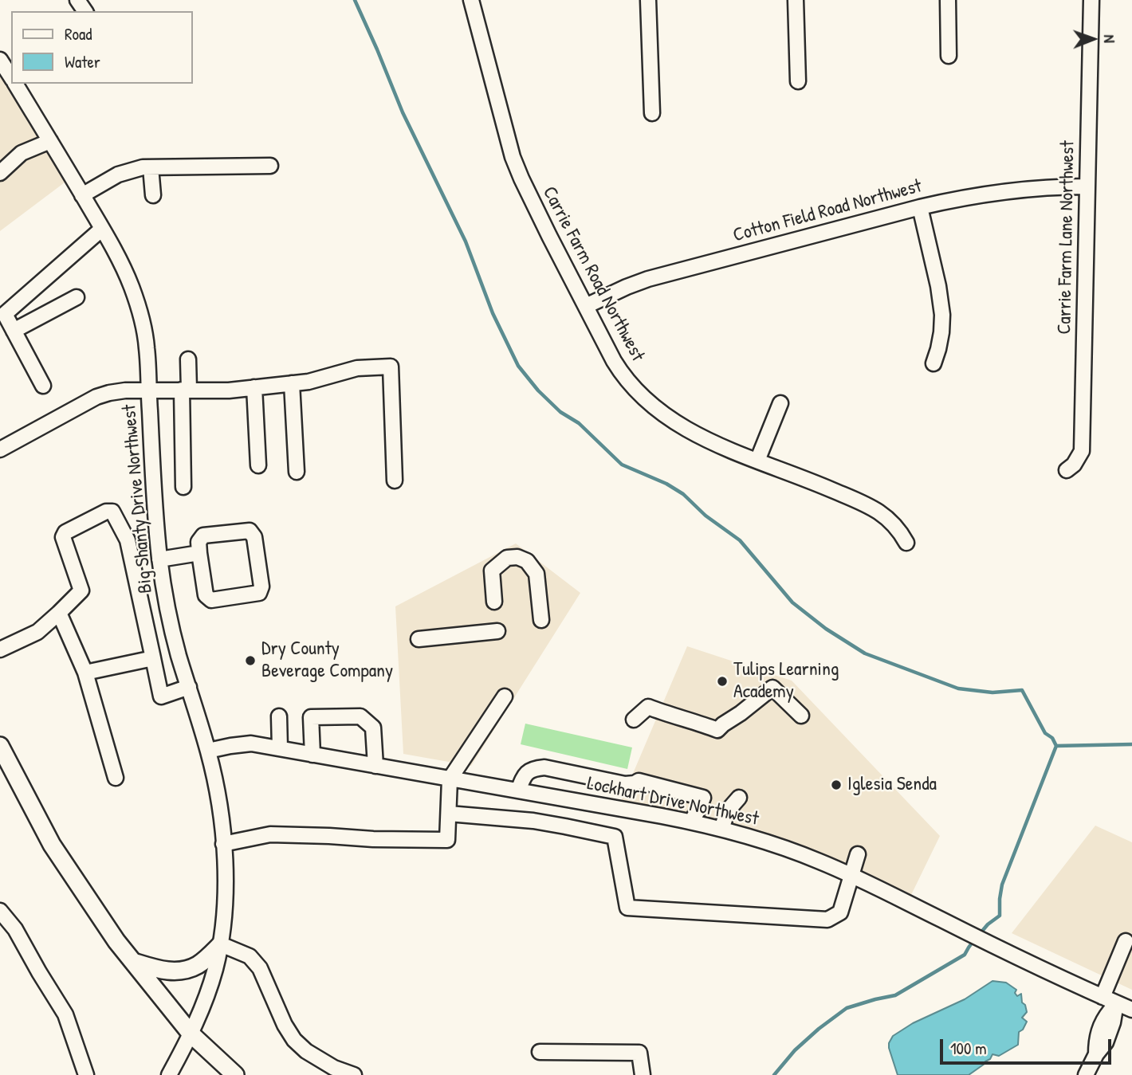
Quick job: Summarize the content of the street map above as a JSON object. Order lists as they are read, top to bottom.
{
  "streets": {
    "street": [
      "Cotton Field Road Northwest",
      "Carrie Farm Lane Northwest",
      "Carrie Farm Road Northwest",
      "Big Shanty Drive Northwest",
      "Lockhart Drive Northwest"
    ]
  },
  "crossings": [
    ["Cotton Field Road Northwest", "Carrie Farm Lane Northwest"],
    ["Cotton Field Road Northwest", "Carrie Farm Road Northwest"],
    ["Big Shanty Drive Northwest", "Lockhart Drive Northwest"]
  ],
  "places": ["Dry County Beverage Company", "Tulips Learning Academy", "Iglesia Senda"],
  "legend": ["Road", "Water"],
  "scale_bar": "100 m",
  "north": "right"
}
